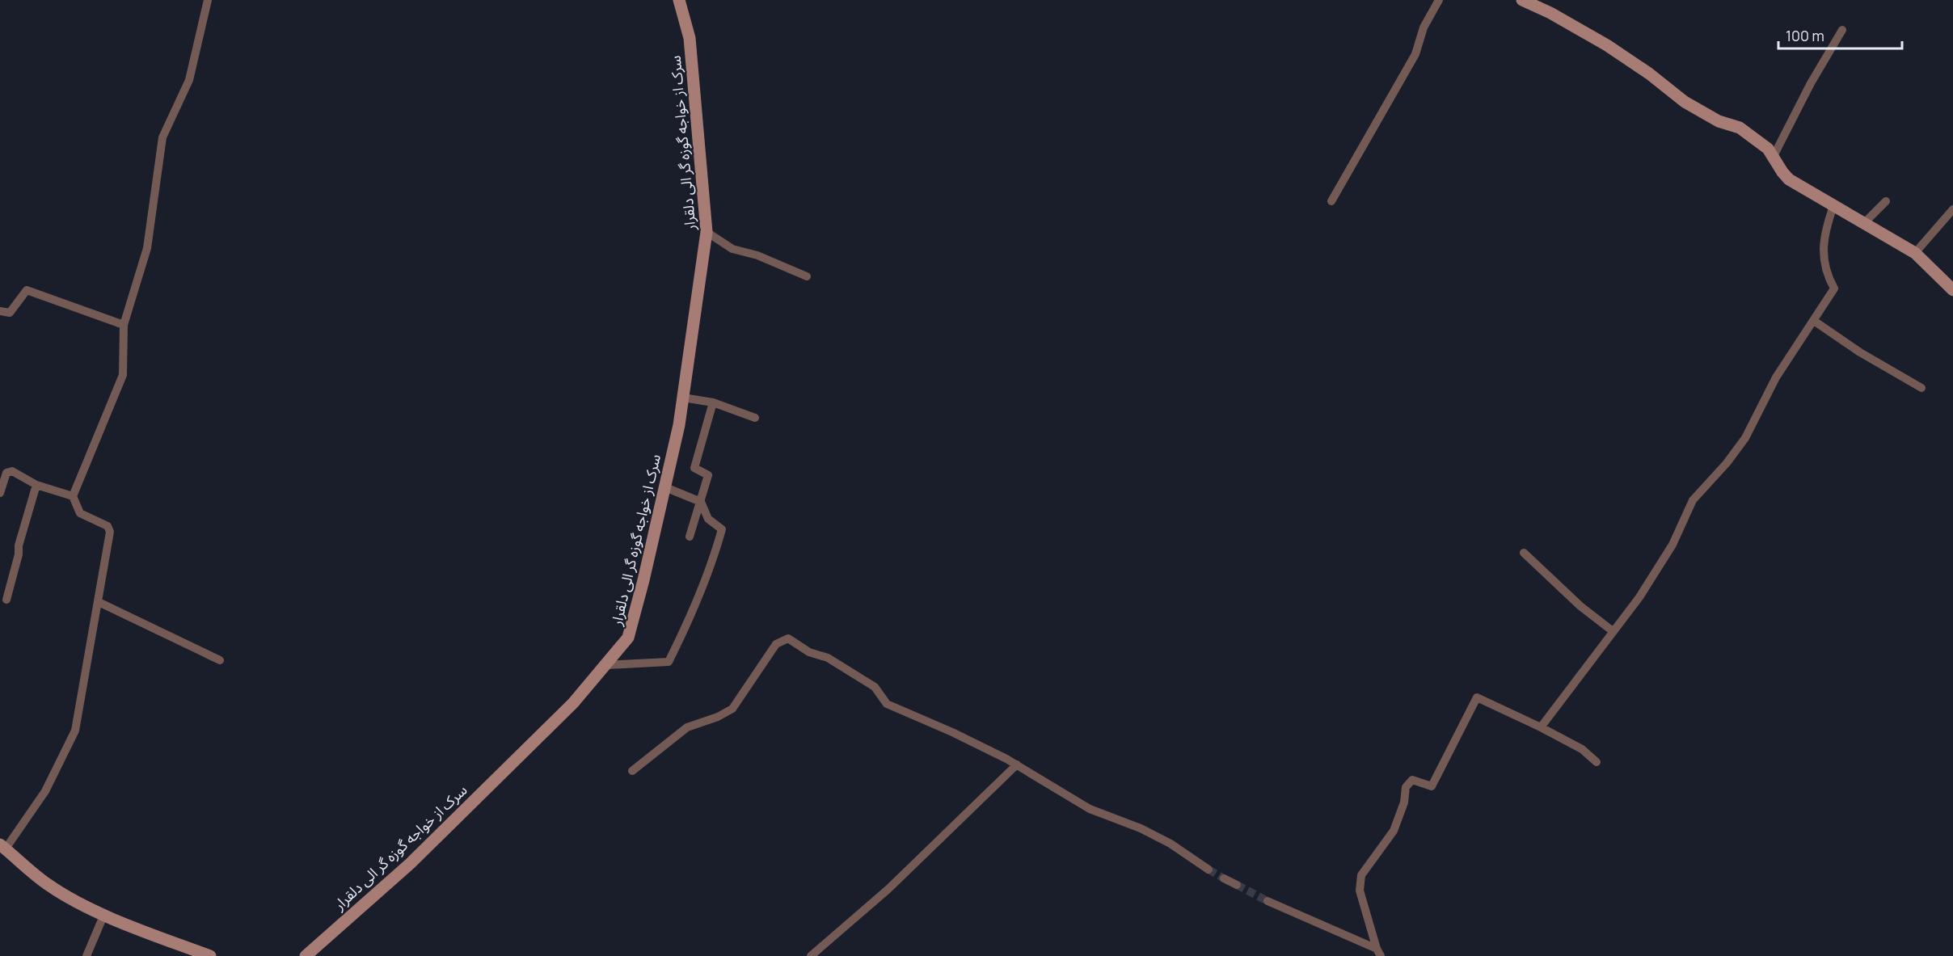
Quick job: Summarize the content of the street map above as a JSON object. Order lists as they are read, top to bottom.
{
  "streets": {
    "street": ["سرک از خواجه گوزه گر الی دلقرار"]
  },
  "scale_bar": "100 m"
}
